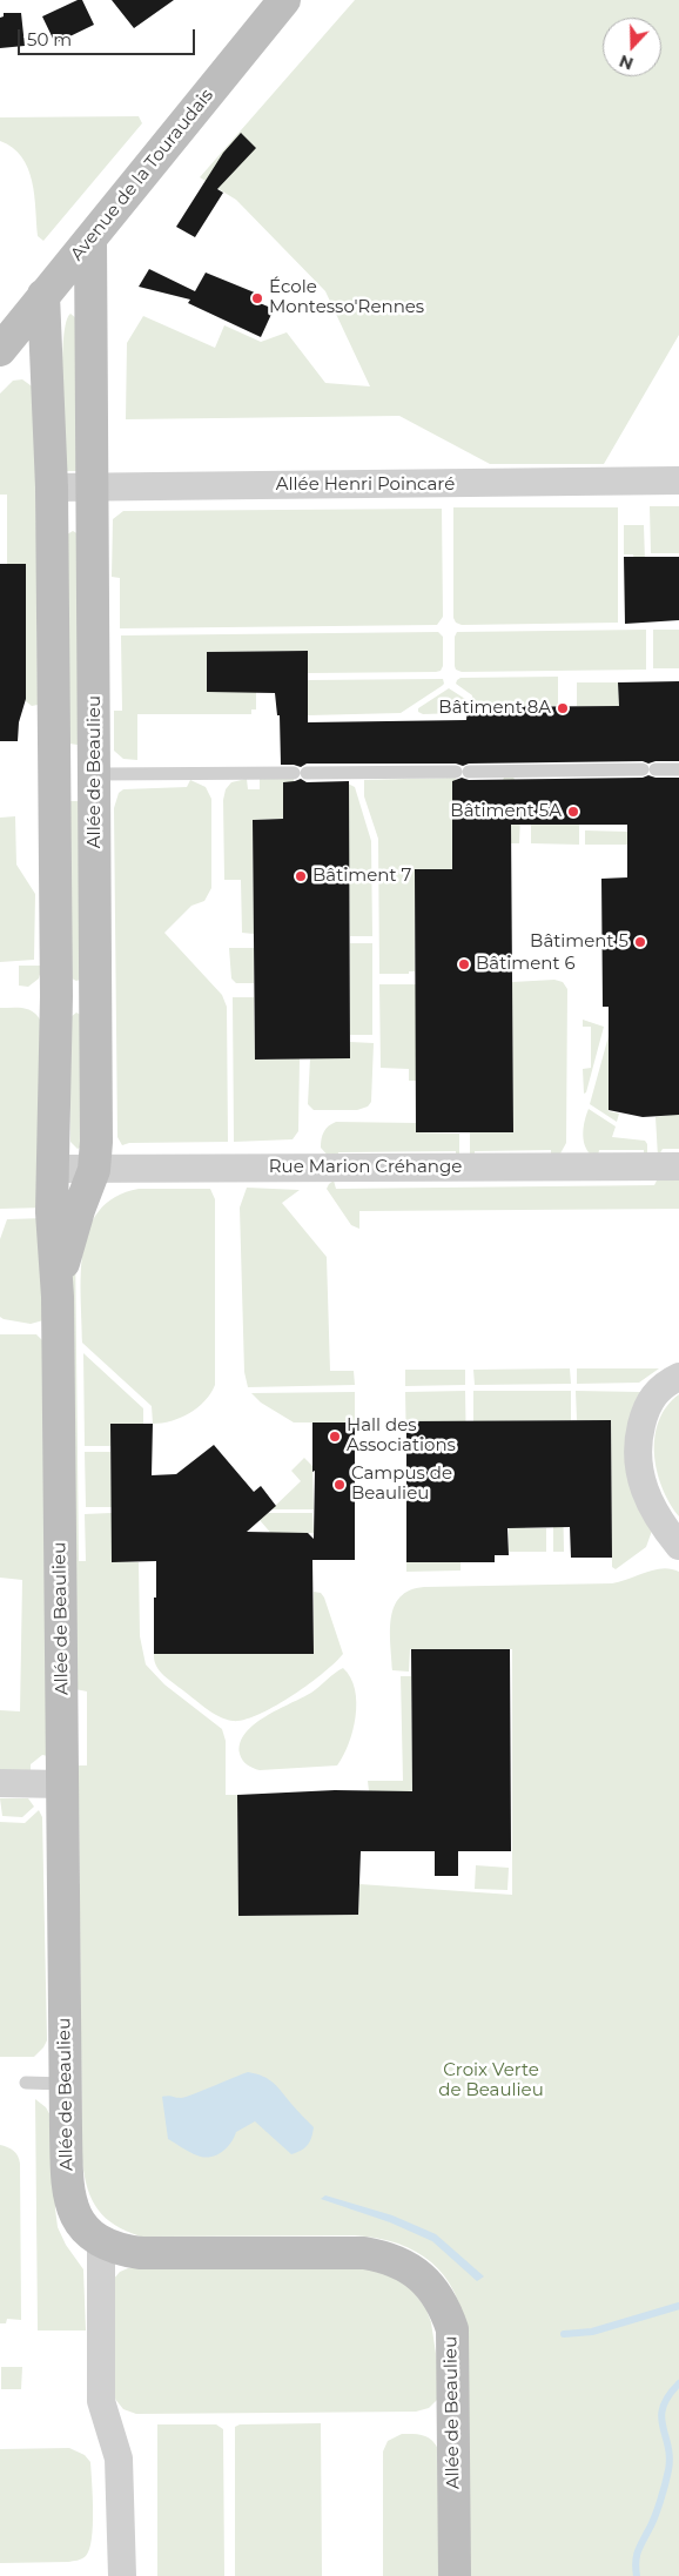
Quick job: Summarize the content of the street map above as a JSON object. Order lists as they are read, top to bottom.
{
  "streets": {
    "street": [
      "Avenue de la Touraudais",
      "Allée Henri Poincaré",
      "Allée de Beaulieu",
      "Rue Marion Créhange"
    ]
  },
  "crossings": [
    ["Avenue de la Touraudais", "Allée de Beaulieu"],
    ["Allée Henri Poincaré", "Allée de Beaulieu"],
    ["Allée de Beaulieu", "Rue Marion Créhange"]
  ],
  "parks": ["Croix Verte de Beaulieu"],
  "places": [
    "École Montesso'Rennes",
    "Bâtiment 8A",
    "Bâtiment 5A",
    "Bâtiment 7",
    "Bâtiment 5",
    "Bâtiment 6",
    "Hall des Associations",
    "Campus de Beaulieu"
  ],
  "scale_bar": "50 m",
  "north": "bottom"
}
